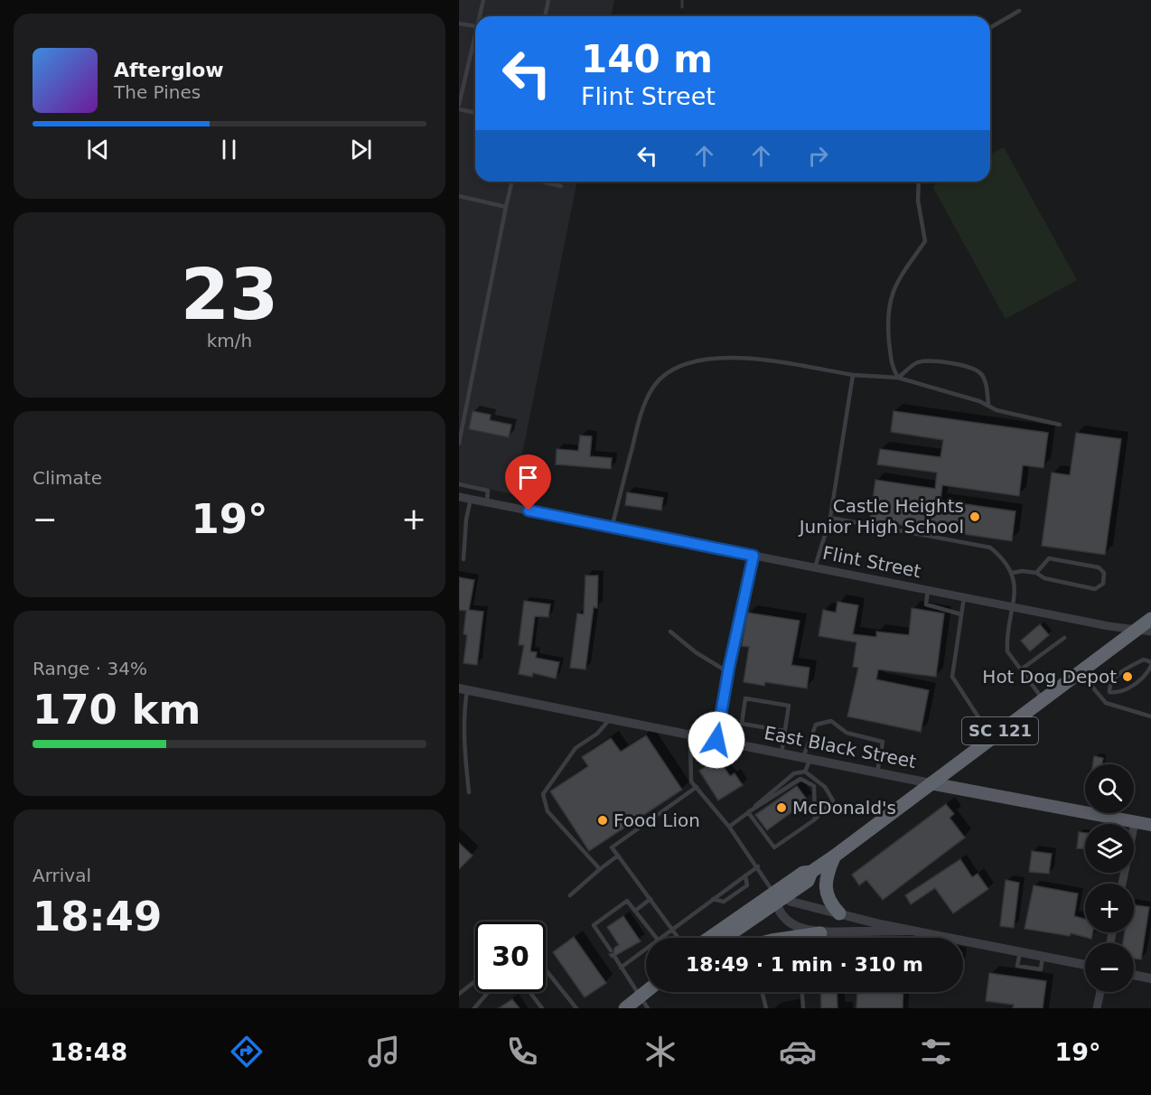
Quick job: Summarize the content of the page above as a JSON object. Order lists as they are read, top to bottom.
{
  "streets": {
    "highway": ["SC 121"],
    "main road": ["East Black Street"],
    "street": ["Flint Street"]
  },
  "crossings": [
    ["Flint Street", "SC 121"],
    ["SC 121", "East Black Street"]
  ],
  "places": [
    "Castle Heights Junior High School",
    "Hot Dog Depot",
    "McDonald's",
    "Food Lion"
  ],
  "page": {
    "turn": ["140 m", "Flint Street"],
    "song": ["Afterglow", "The Pines"],
    "tile": [
      ["23", "km/h"],
      "Climate",
      ["Range · 34%", "170 km"],
      ["Arrival", "18:49"]
    ],
    "heat": ["−", "19°", "+"],
    "map_buttons": ["+", "−"],
    "limit": "30",
    "trip": "18:49 · 1 min · 310 m",
    "tabs": ["18:48", "19°"]
  }
}
